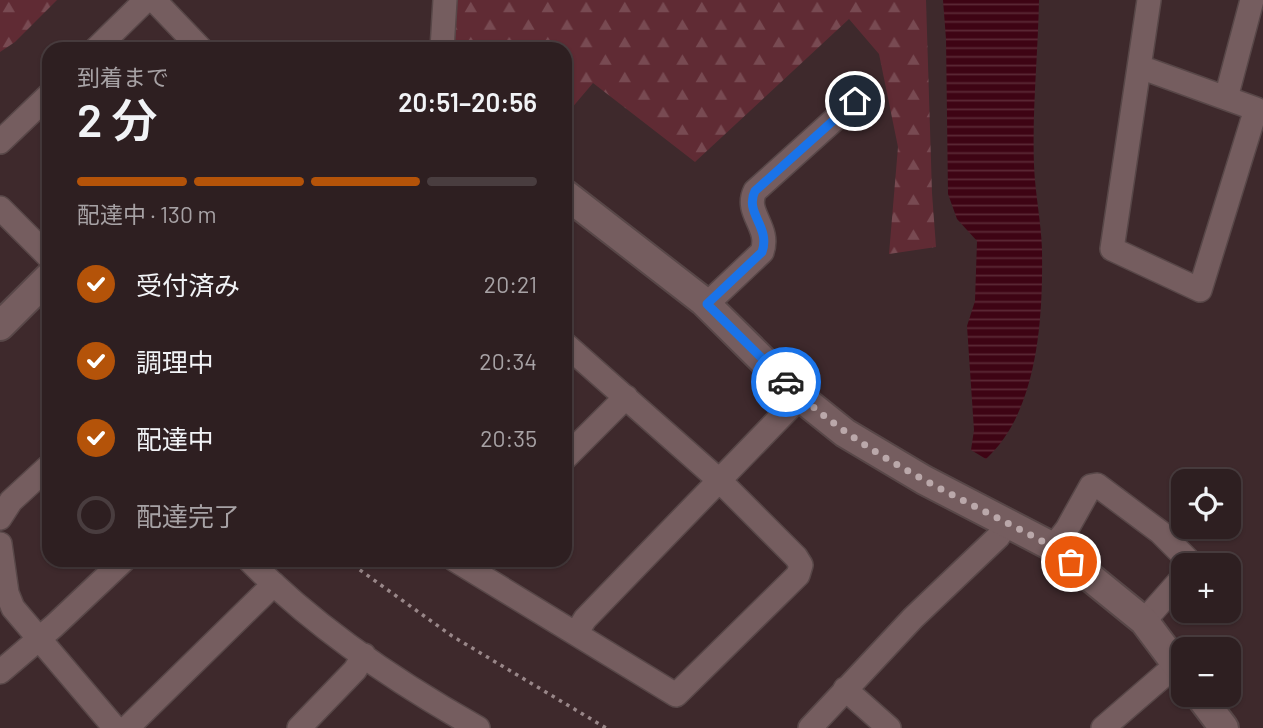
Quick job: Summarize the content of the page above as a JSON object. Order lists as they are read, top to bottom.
{
  "page": {
    "heading": ["2 分", "到着まで", "20:51–20:56"],
    "bar": "配達中 · 130 m",
    "list": [
      ["受付済み", "20:21"],
      ["調理中", "20:34"],
      ["配達中", "20:35"],
      "配達完了"
    ],
    "map_buttons": ["+", "−"]
  }
}
